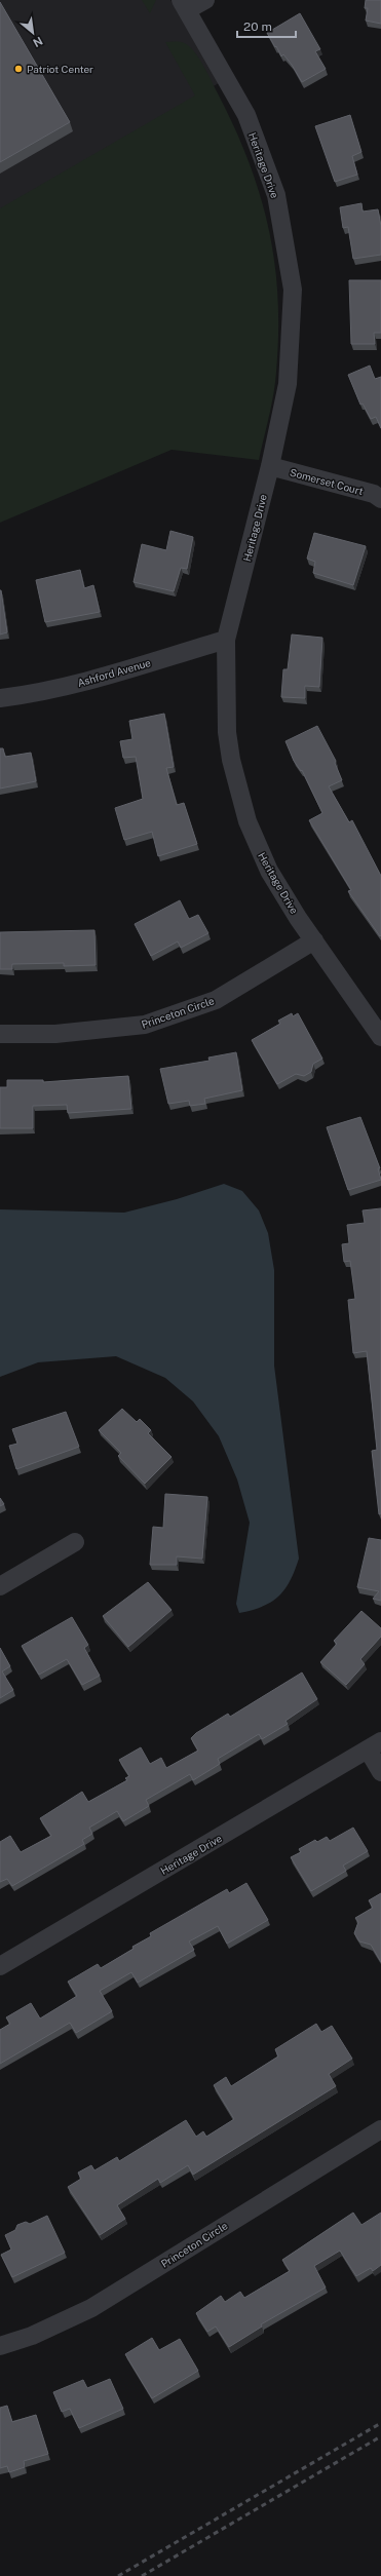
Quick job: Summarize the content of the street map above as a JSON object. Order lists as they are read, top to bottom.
{
  "streets": {
    "street": [
      "Heritage Drive",
      "Somerset Court",
      "Ashford Avenue",
      "Princeton Circle"
    ]
  },
  "crossings": [
    ["Heritage Drive", "Somerset Court"],
    ["Heritage Drive", "Ashford Avenue"],
    ["Heritage Drive", "Princeton Circle"]
  ],
  "places": ["Patriot Center"],
  "scale_bar": "20 m",
  "north": "bottom right"
}
